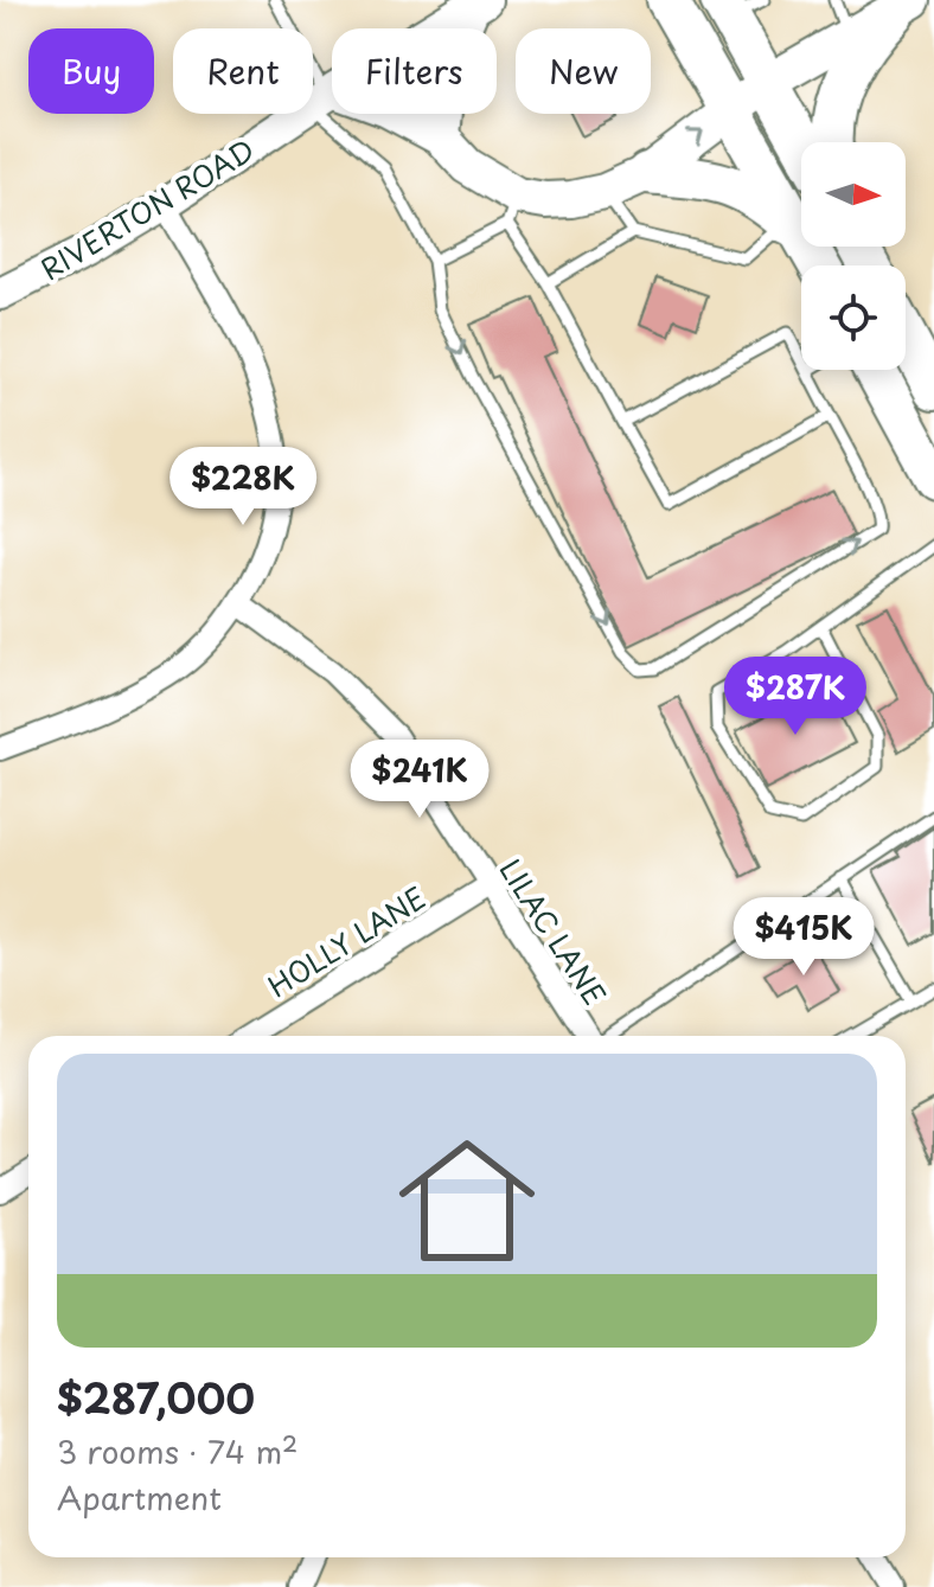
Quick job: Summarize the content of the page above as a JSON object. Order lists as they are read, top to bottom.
{
  "streets": {
    "main road": ["RIVERTON ROAD"],
    "street": ["LILAC LANE", "HOLLY LANE"]
  },
  "crossings": [
    ["LILAC LANE", "HOLLY LANE"]
  ],
  "north": "right",
  "page": {
    "chip": [
      "Buy",
      "Rent",
      "Filters",
      "New"
    ],
    "price": [
      "$228K",
      "$287K",
      "$241K",
      "$415K"
    ],
    "list": [
      {
        "name": "$287,000",
        "note": "3 rooms · 74 m² · Apartment"
      }
    ]
  }
}
